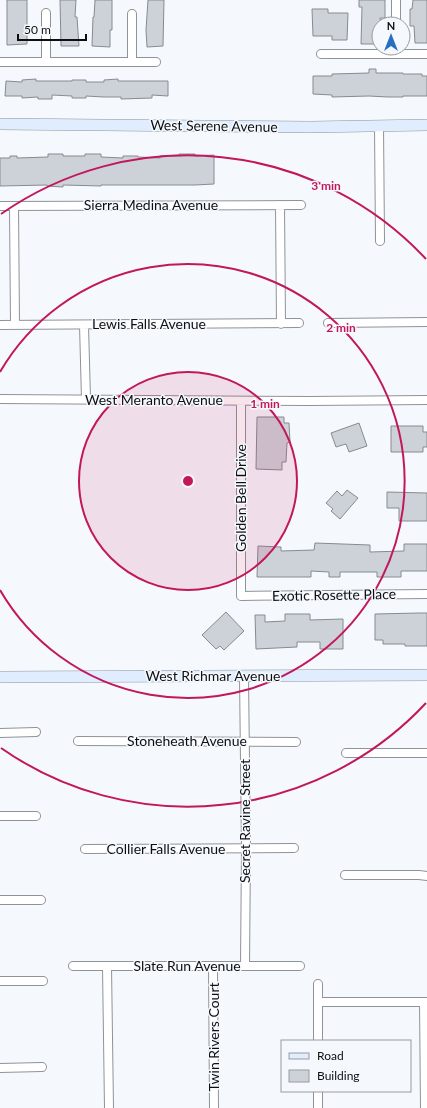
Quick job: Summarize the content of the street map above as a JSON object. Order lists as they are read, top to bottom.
{
  "streets": {
    "street": [
      "West Serene Avenue",
      "Sierra Medina Avenue",
      "Lewis Falls Avenue",
      "West Meranto Avenue",
      "Golden Bell Drive",
      "Exotic Rosette Place",
      "West Richmar Avenue",
      "Stoneheath Avenue",
      "Secret Ravine Street",
      "Collier Falls Avenue",
      "Slate Run Avenue",
      "Twin Rivers Court"
    ]
  },
  "crossings": [
    ["West Meranto Avenue", "Golden Bell Drive"],
    ["Golden Bell Drive", "Exotic Rosette Place"],
    ["West Richmar Avenue", "Secret Ravine Street"],
    ["Stoneheath Avenue", "Secret Ravine Street"],
    ["Secret Ravine Street", "Collier Falls Avenue"],
    ["Secret Ravine Street", "Slate Run Avenue"],
    ["Slate Run Avenue", "Twin Rivers Court"]
  ],
  "legend": ["Road", "Building"],
  "scale_bar": "50 m",
  "north": "top",
  "rings": ["3 min", "2 min", "1 min"]
}
